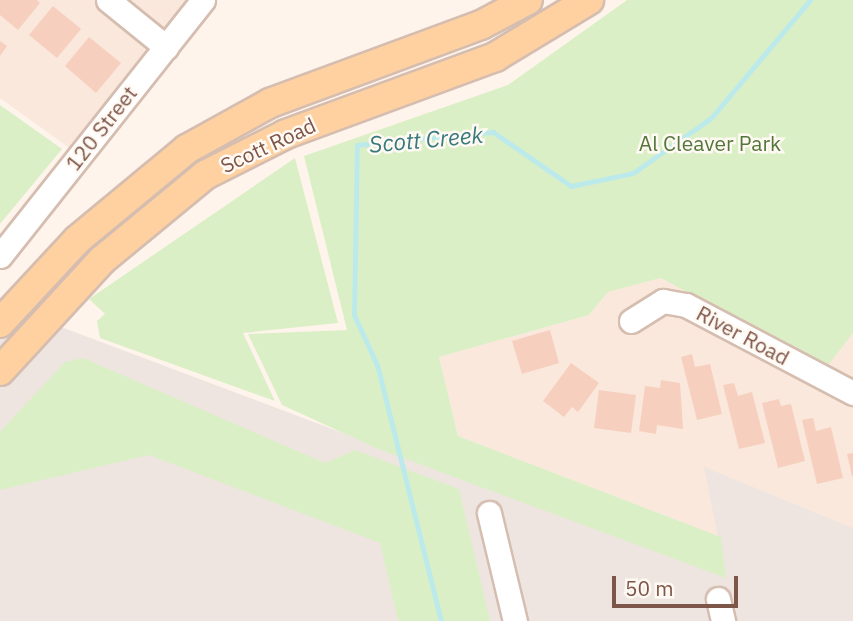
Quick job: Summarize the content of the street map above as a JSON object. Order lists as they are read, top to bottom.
{
  "streets": {
    "main road": ["Scott Road"],
    "street": ["120 Street", "River Road"]
  },
  "water": ["Scott Creek"],
  "parks": ["Al Cleaver Park"],
  "scale_bar": "50 m"
}
